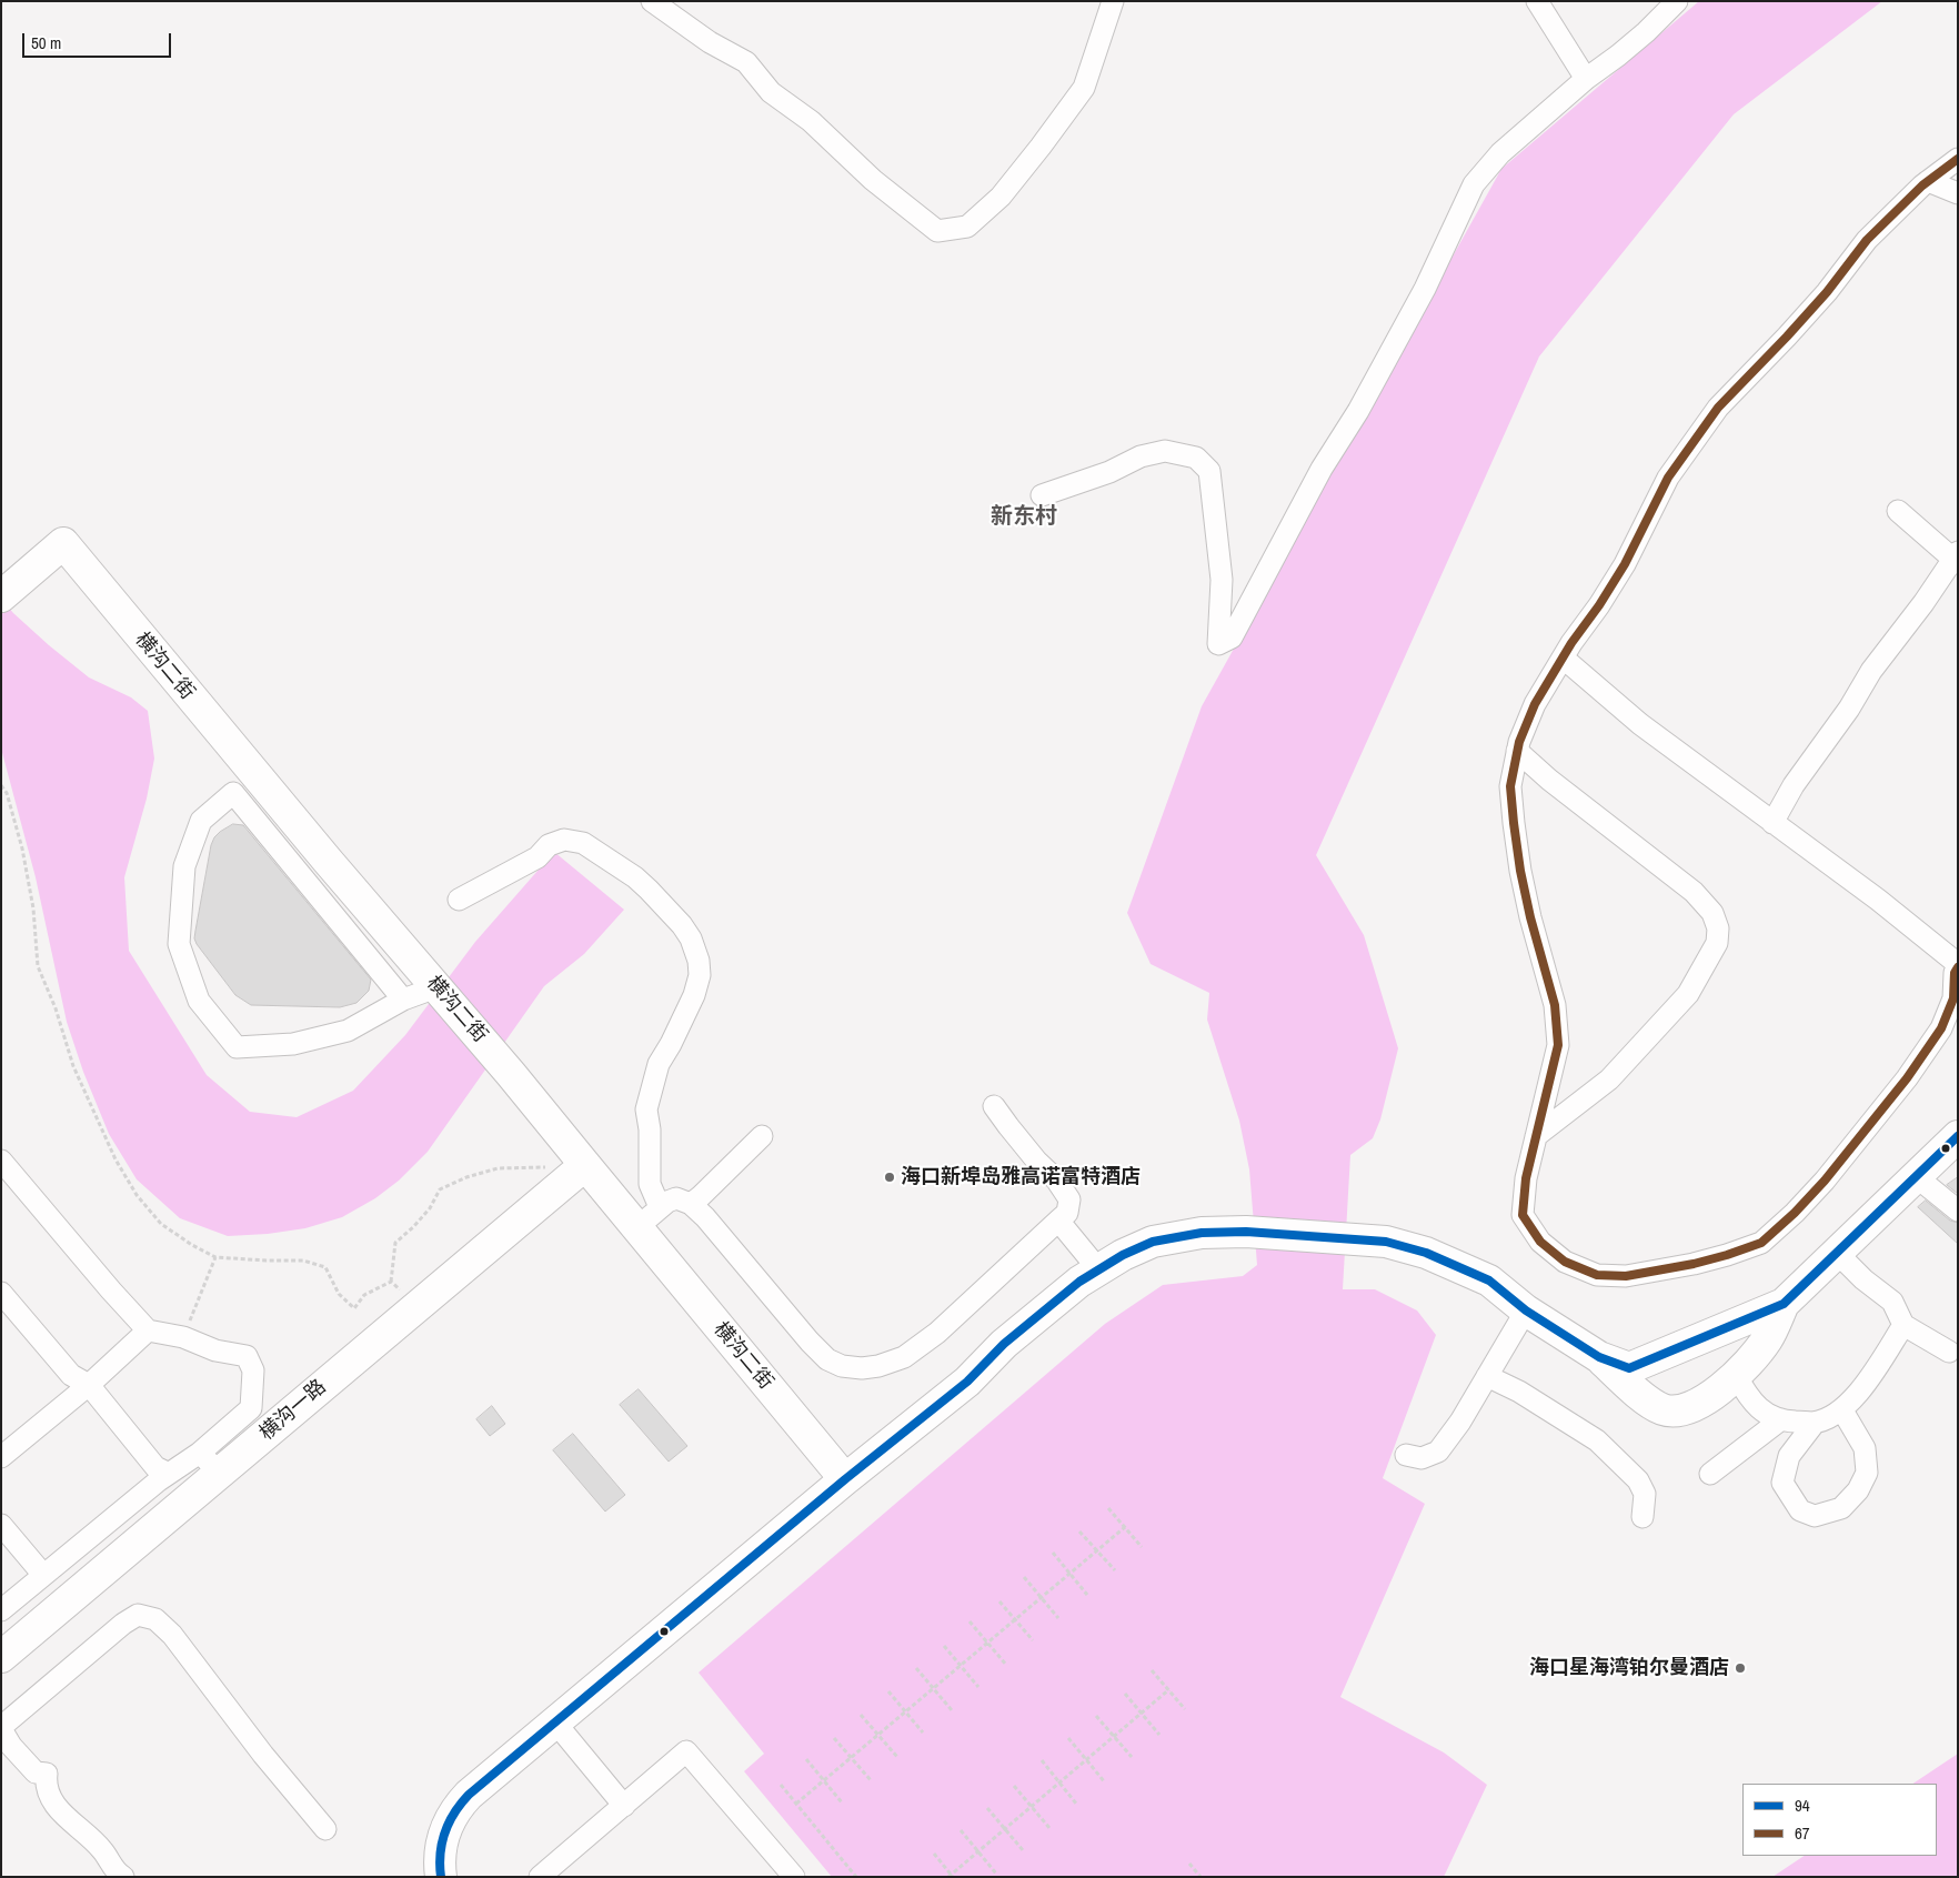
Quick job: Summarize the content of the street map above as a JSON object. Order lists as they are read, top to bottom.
{
  "streets": {
    "main road": ["横沟二街", "横沟一路"]
  },
  "crossings": [
    ["横沟二街", "横沟一路"]
  ],
  "districts": ["新东村"],
  "places": ["海口新埠岛雅高诺富特酒店", "海口星海湾铂尔曼酒店"],
  "lines": ["transit line 67", "transit line 94"],
  "legend": ["94", "67"],
  "scale_bar": "50 m"
}
